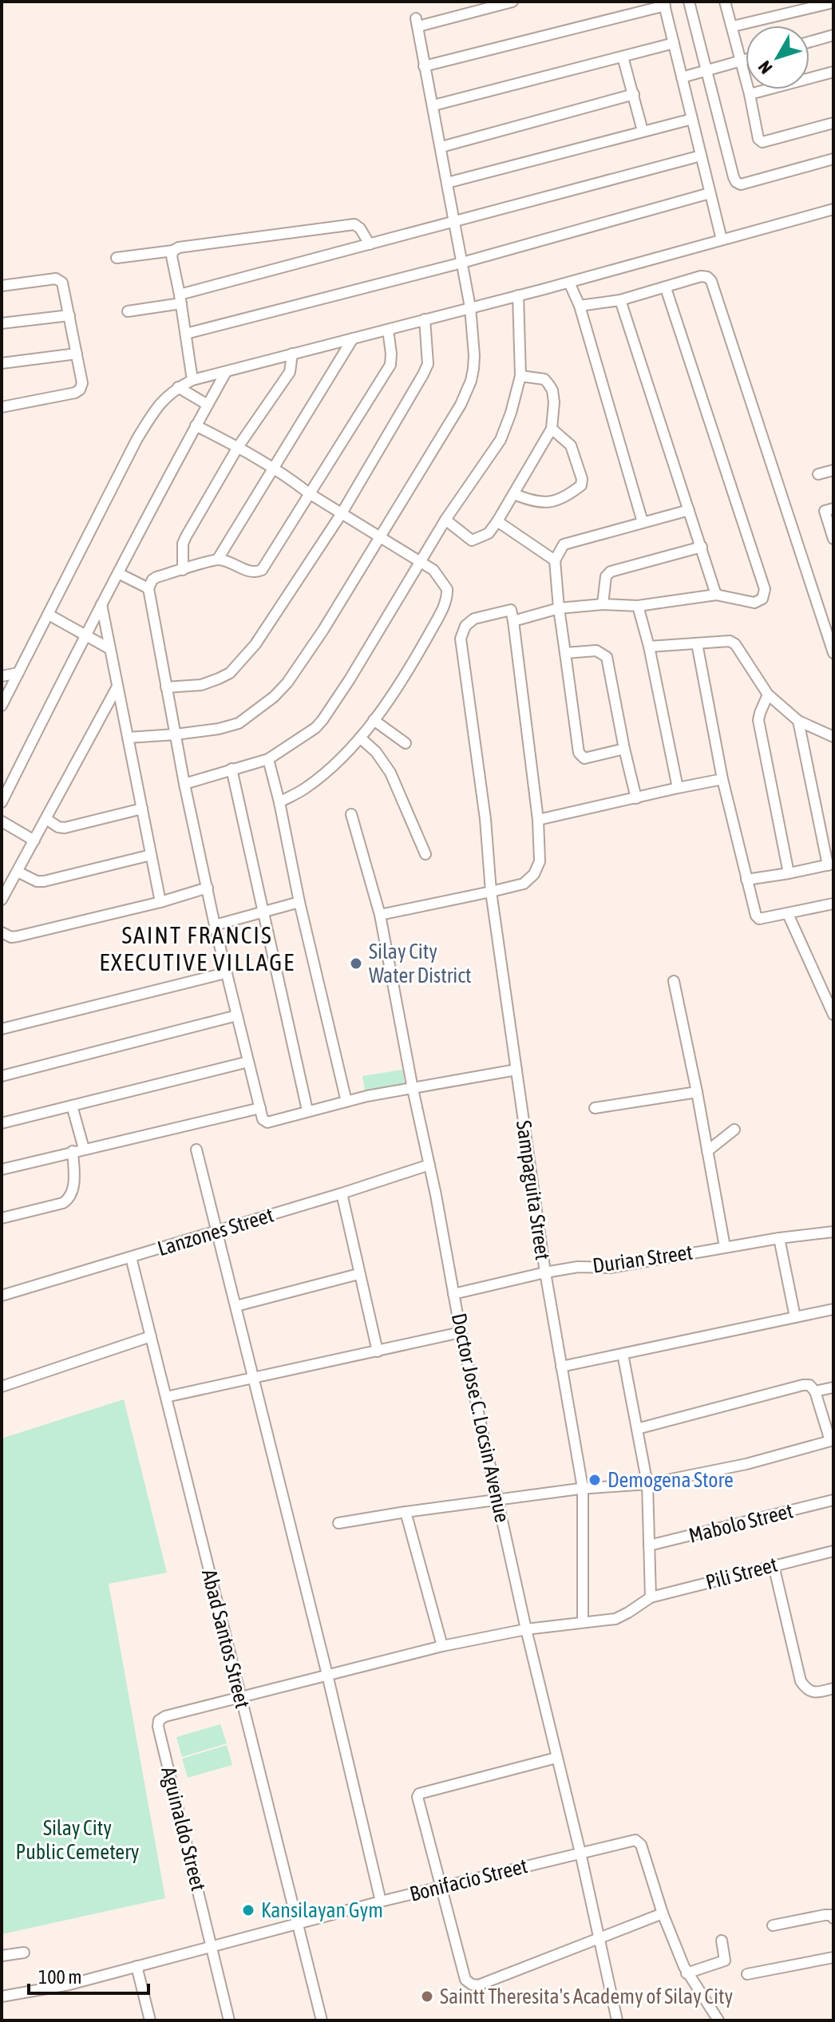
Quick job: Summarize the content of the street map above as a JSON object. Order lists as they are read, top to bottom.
{
  "streets": {
    "street": [
      "Sampaguita Street",
      "Lanzones Street",
      "Durian Street",
      "Doctor Jose C. Locsin Avenue",
      "Mabolo Street",
      "Pili Street",
      "Abad Santos Street",
      "Aguinaldo Street",
      "Bonifacio Street"
    ]
  },
  "crossings": [
    ["Sampaguita Street", "Durian Street"],
    ["Sampaguita Street", "Pili Street"],
    ["Lanzones Street", "Doctor Jose C. Locsin Avenue"],
    ["Lanzones Street", "Abad Santos Street"],
    ["Durian Street", "Doctor Jose C. Locsin Avenue"],
    ["Doctor Jose C. Locsin Avenue", "Pili Street"],
    ["Doctor Jose C. Locsin Avenue", "Bonifacio Street"],
    ["Pili Street", "Aguinaldo Street"],
    ["Abad Santos Street", "Aguinaldo Street"],
    ["Abad Santos Street", "Bonifacio Street"],
    ["Aguinaldo Street", "Bonifacio Street"]
  ],
  "districts": ["SAINT FRANCIS EXECUTIVE VILLAGE"],
  "parks": ["Silay City Public Cemetery"],
  "places": [
    "Silay City Water District",
    "Demogena Store",
    "Kansilayan Gym",
    "Saintt Theresita's Academy of Silay City"
  ],
  "scale_bar": "100 m",
  "north": "bottom left"
}
